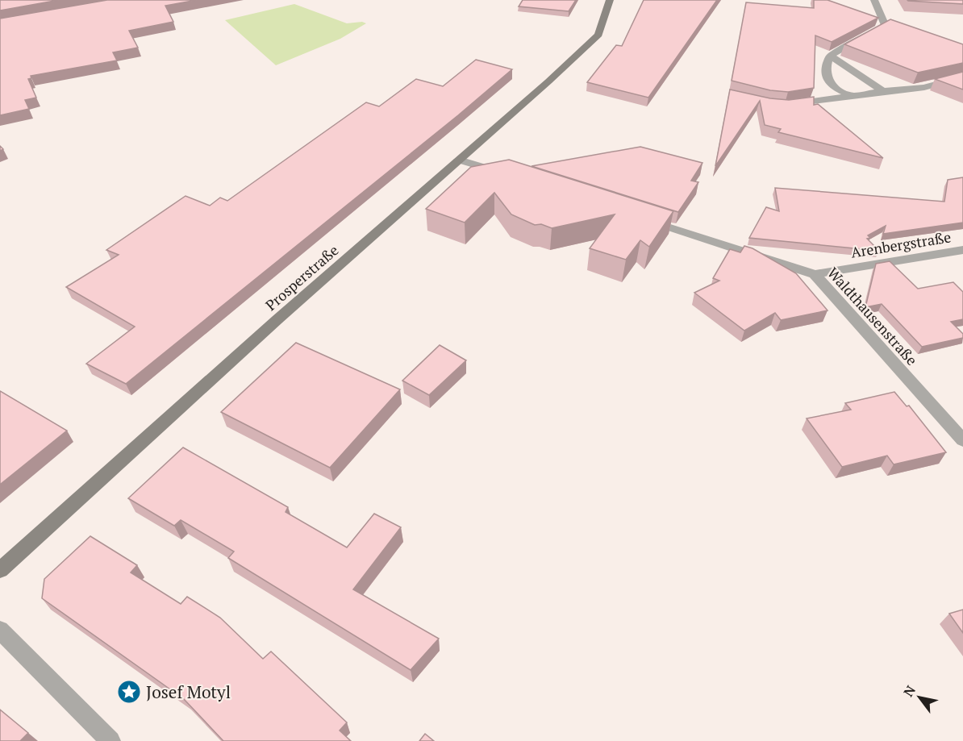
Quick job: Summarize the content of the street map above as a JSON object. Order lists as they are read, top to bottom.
{
  "streets": {
    "main road": ["Prosperstraße"],
    "street": ["Arenbergstraße", "Waldthausenstraße"]
  },
  "crossings": [
    ["Arenbergstraße", "Waldthausenstraße"]
  ],
  "places": {
    "place": ["Josef Motyl"]
  },
  "north": "top left"
}
